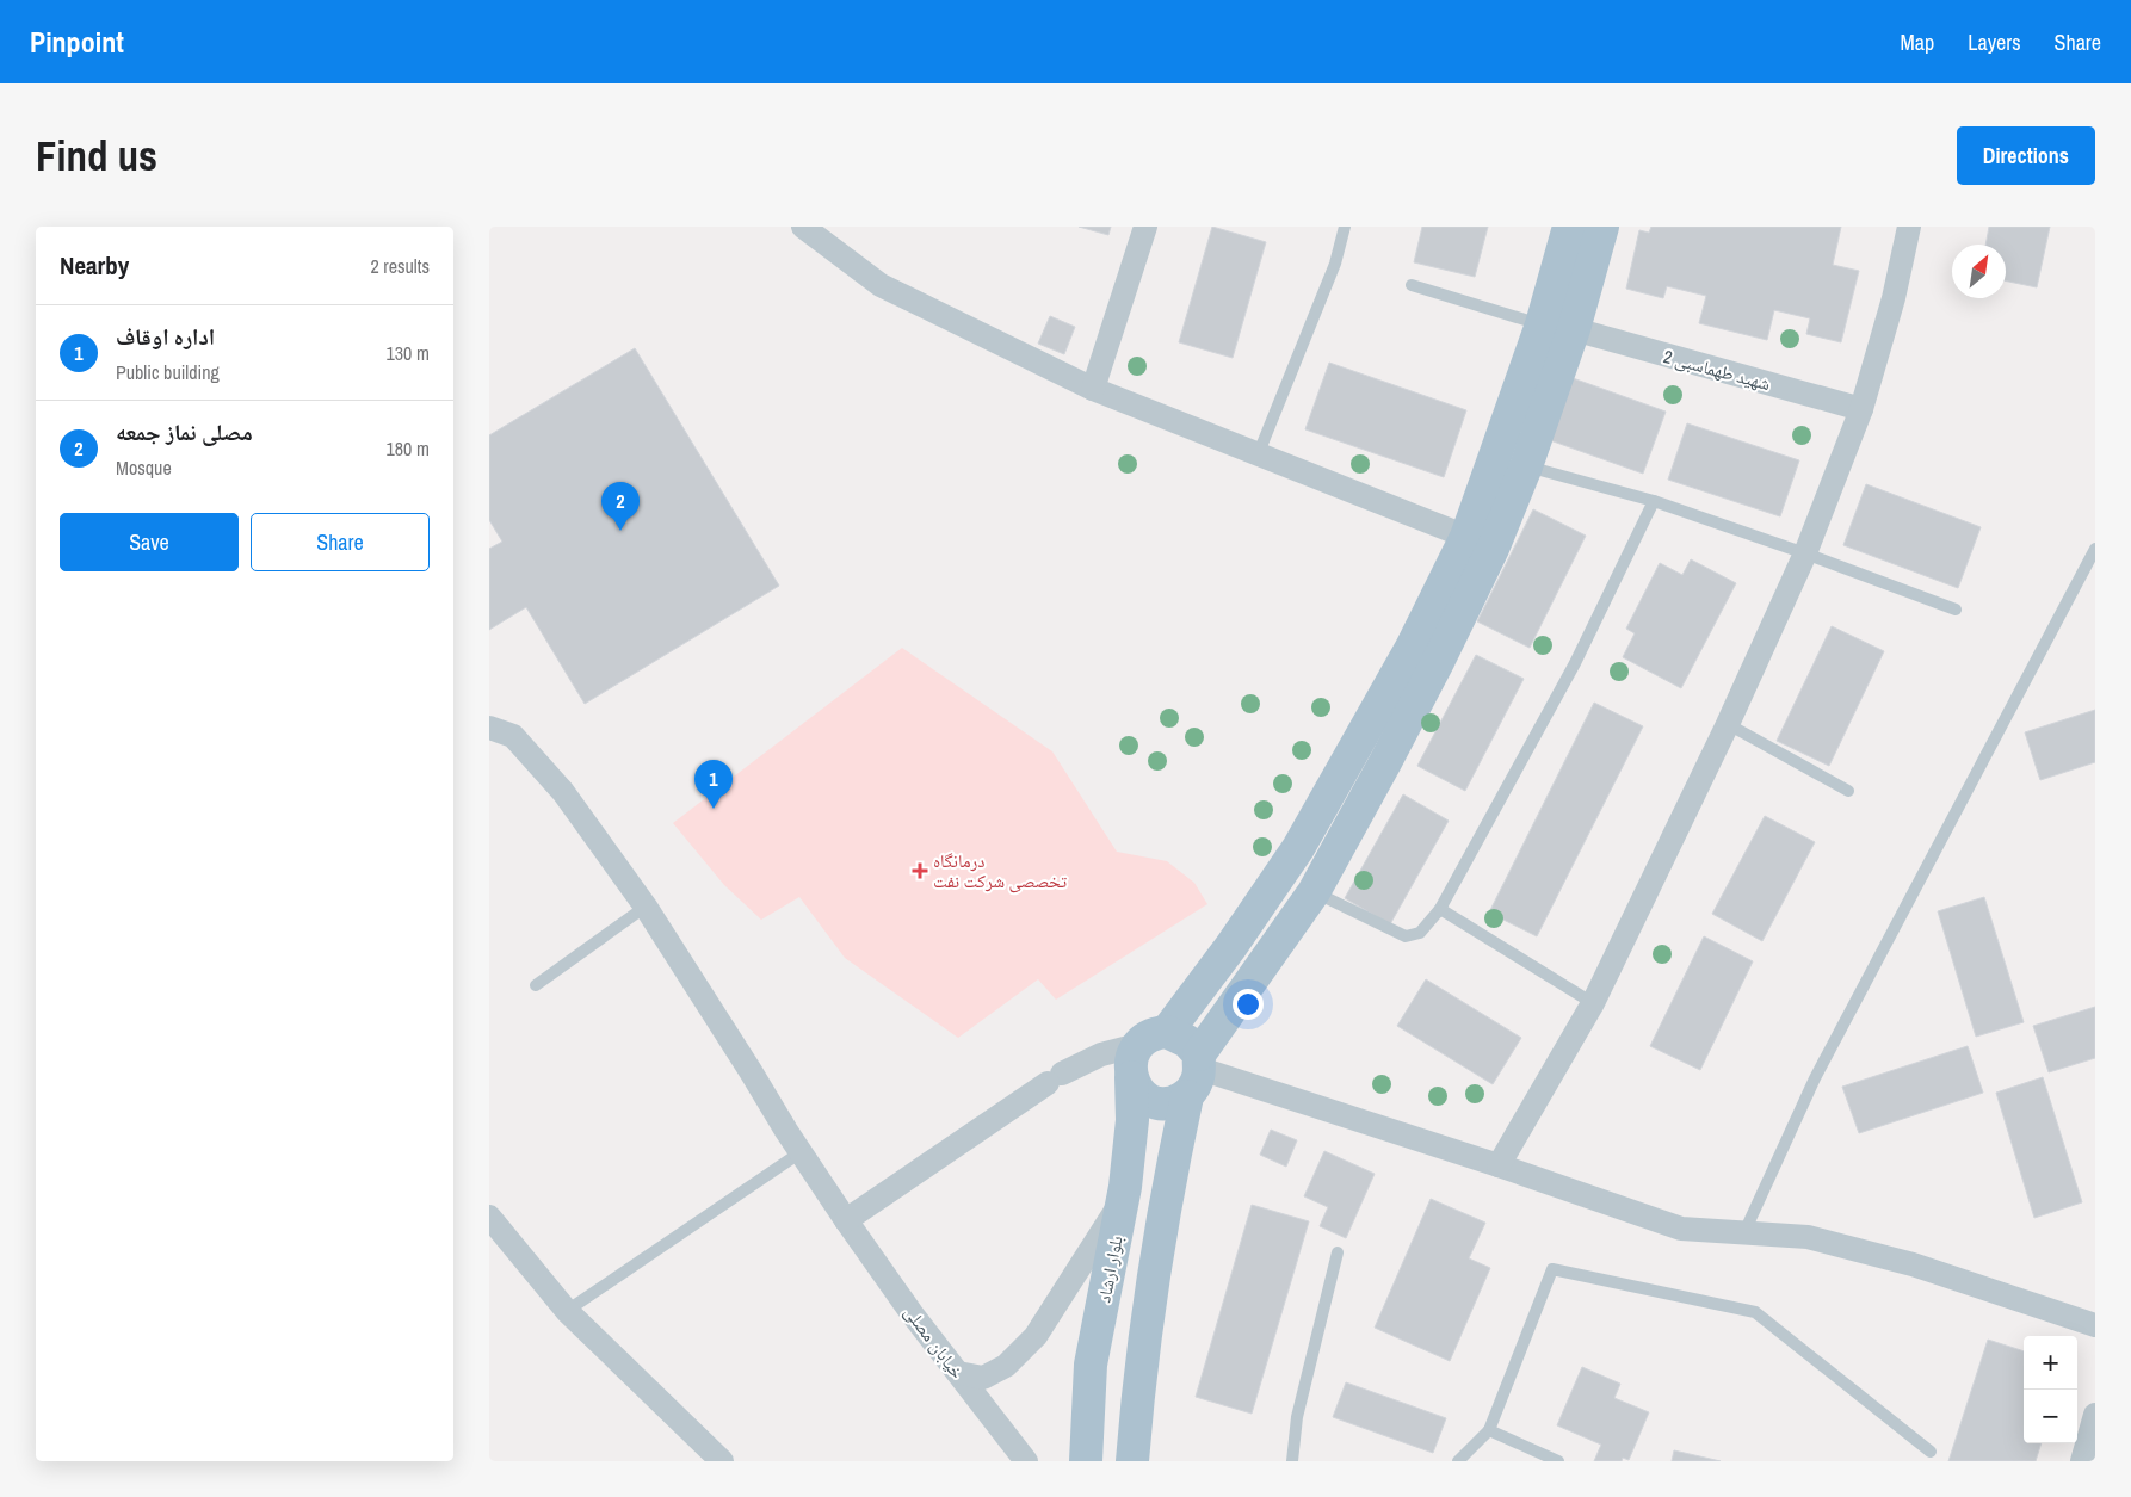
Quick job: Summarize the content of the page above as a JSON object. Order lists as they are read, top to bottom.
{
  "streets": {
    "main road": ["بلوار ارشاد"],
    "street": ["شهید طهماسبی 2", "خیابان مصلی"]
  },
  "places": {
    "health": ["درمانگاه تخصصی شرکت نفت"]
  },
  "north": "top right",
  "page": {
    "header": "Pinpoint",
    "nav": ["Map", "Layers", "Share"],
    "buttons": [
      "Directions",
      ["Save", "Share"]
    ],
    "title": "Find us",
    "heading": ["Nearby", "2 results"],
    "list": [
      {
        "mark": "1",
        "name": "اداره اوقاف",
        "note": "Public building",
        "value": "130 m"
      },
      {
        "mark": "2",
        "name": "مصلی نماز جمعه",
        "note": "Mosque",
        "value": "180 m"
      }
    ],
    "pins": ["2", "1"],
    "map_buttons": ["+", "−"]
  }
}
